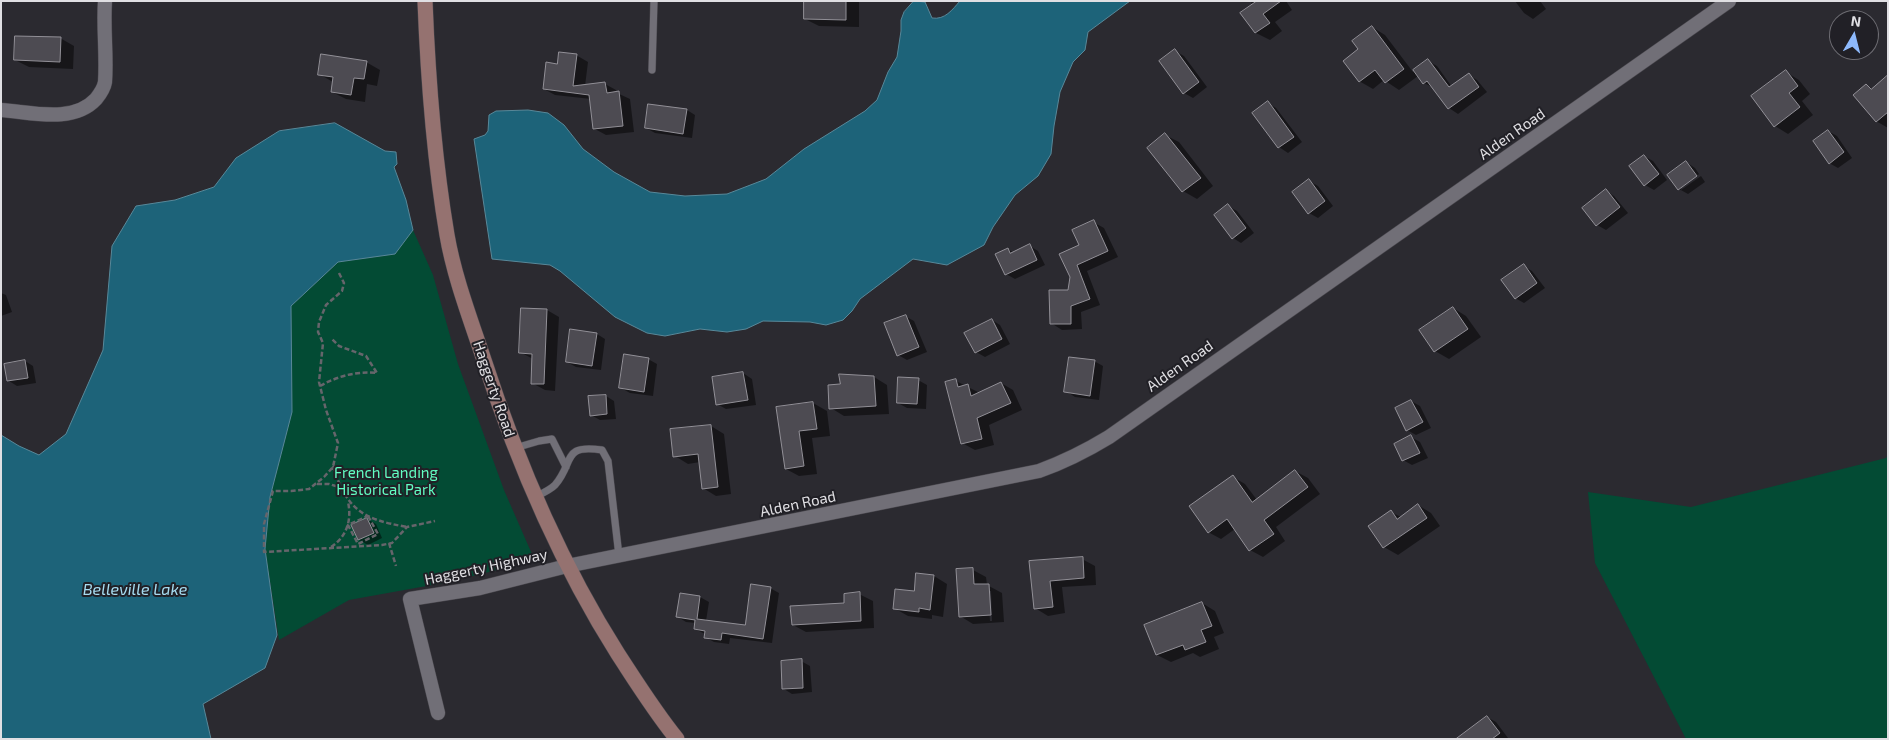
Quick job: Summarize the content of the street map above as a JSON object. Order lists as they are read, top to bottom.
{
  "streets": {
    "main road": ["Haggerty Road"],
    "street": ["Alden Road", "Haggerty Highway"]
  },
  "crossings": [
    ["Alden Road", "Haggerty Road"],
    ["Alden Road", "Haggerty Highway"],
    ["Haggerty Road", "Haggerty Highway"]
  ],
  "water": ["Belleville Lake"],
  "parks": ["French Landing Historical Park"],
  "north": "top"
}
